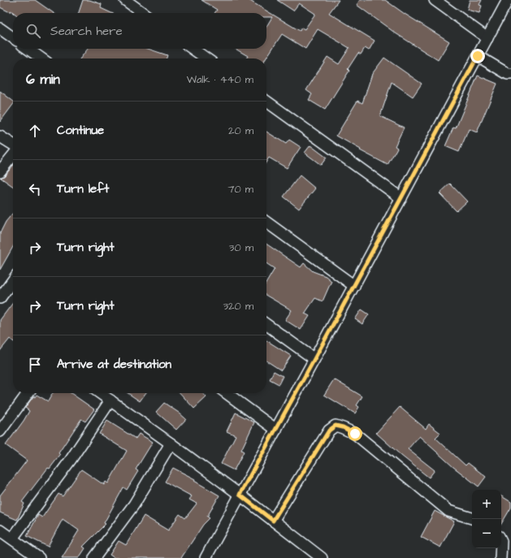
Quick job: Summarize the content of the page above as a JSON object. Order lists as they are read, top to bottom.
{
  "page": {
    "search": "Search here",
    "heading": ["6 min", "Walk · 440 m"],
    "list": [
      ["Continue", "20 m"],
      ["Turn left", "70 m"],
      ["Turn right", "30 m"],
      ["Turn right", "320 m"],
      "Arrive at destination"
    ],
    "map_buttons": ["+", "−"]
  }
}
